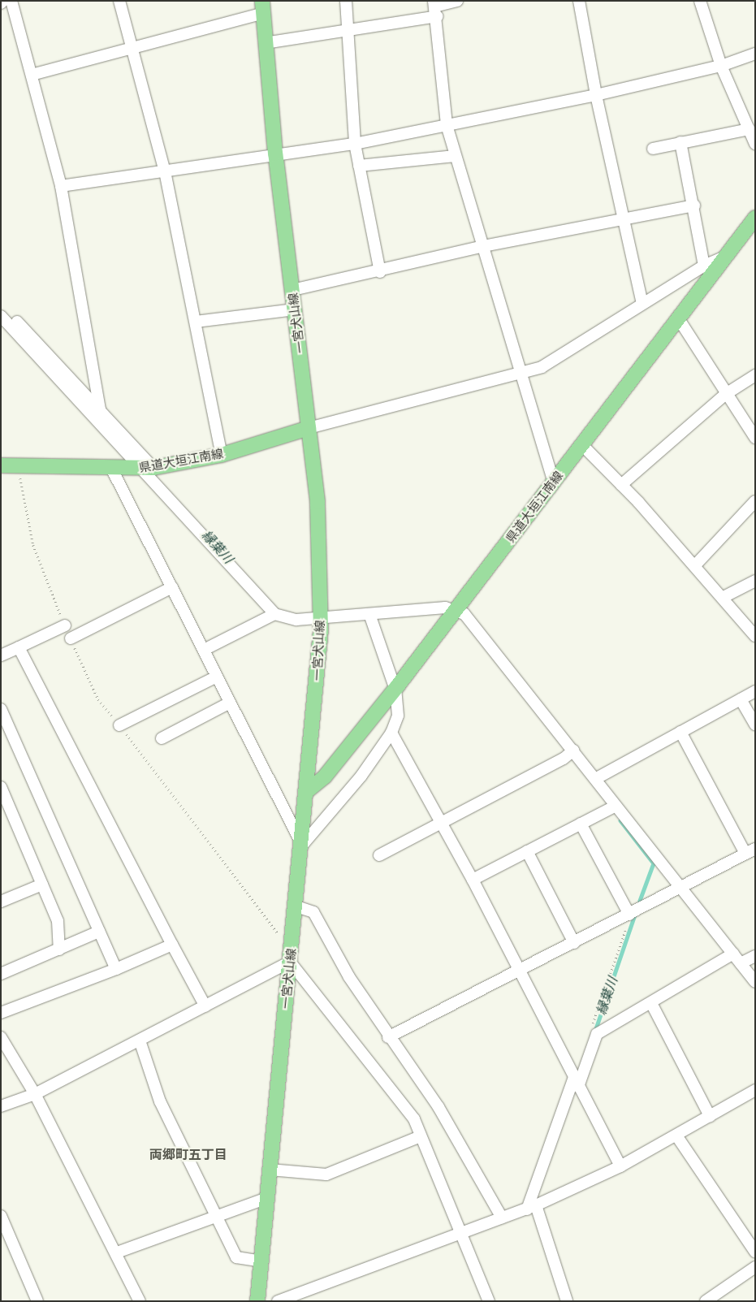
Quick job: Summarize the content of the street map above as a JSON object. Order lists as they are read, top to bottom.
{
  "streets": {
    "main road": ["一宮犬山線", "県道大垣江南線"]
  },
  "crossings": [
    ["一宮犬山線", "県道大垣江南線"]
  ],
  "districts": ["両郷町五丁目"],
  "water": ["縁葉川"]
}
